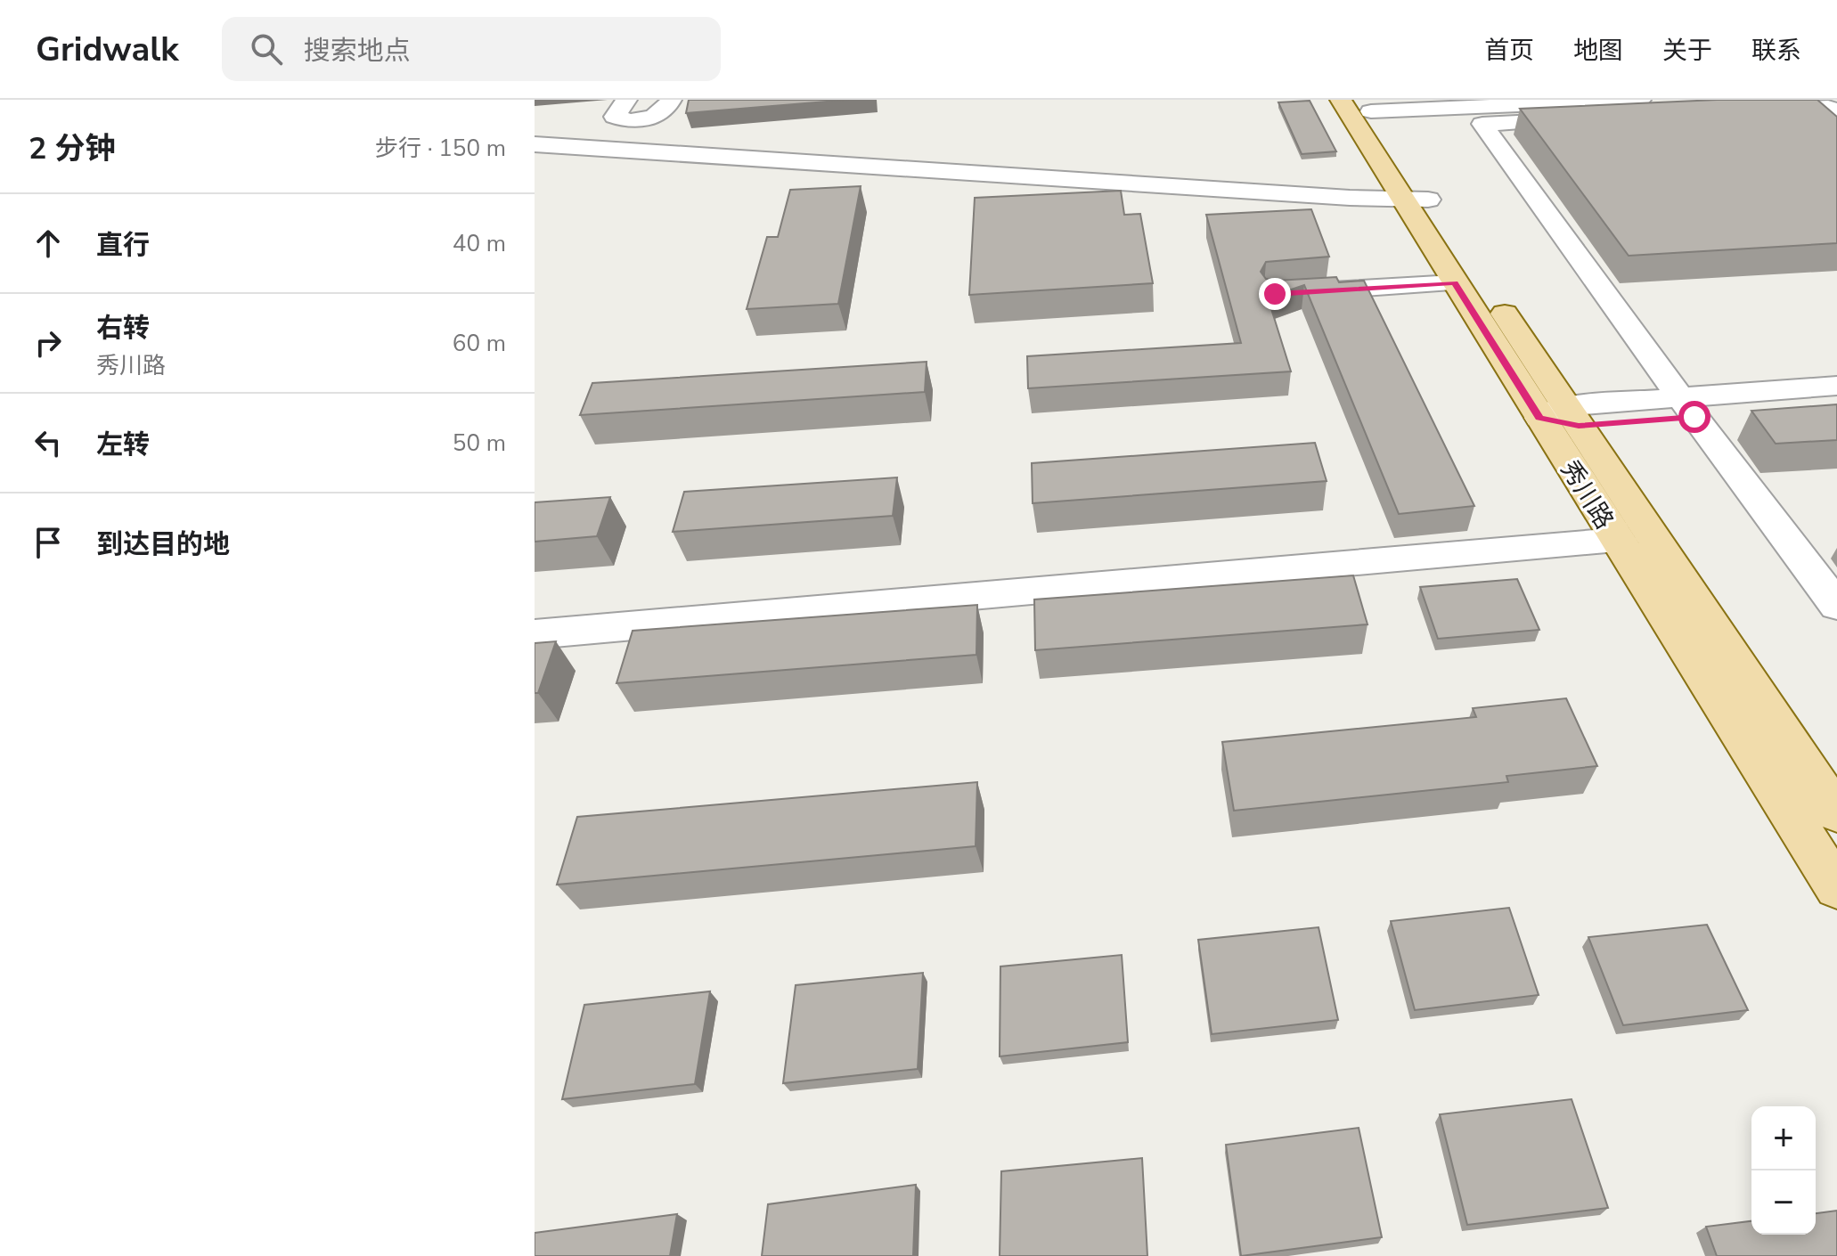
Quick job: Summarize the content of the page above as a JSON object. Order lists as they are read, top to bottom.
{
  "streets": {
    "main road": ["秀川路"]
  },
  "page": {
    "header": "Gridwalk",
    "search": "搜索地点",
    "nav": [
      "首页",
      "地图",
      "关于",
      "联系"
    ],
    "heading": ["2 分钟", "步行 · 150 m"],
    "list": [
      ["直行", "40 m"],
      ["右转", "秀川路", "60 m"],
      ["左转", "50 m"],
      "到达目的地"
    ],
    "map_buttons": ["+", "−"]
  }
}
